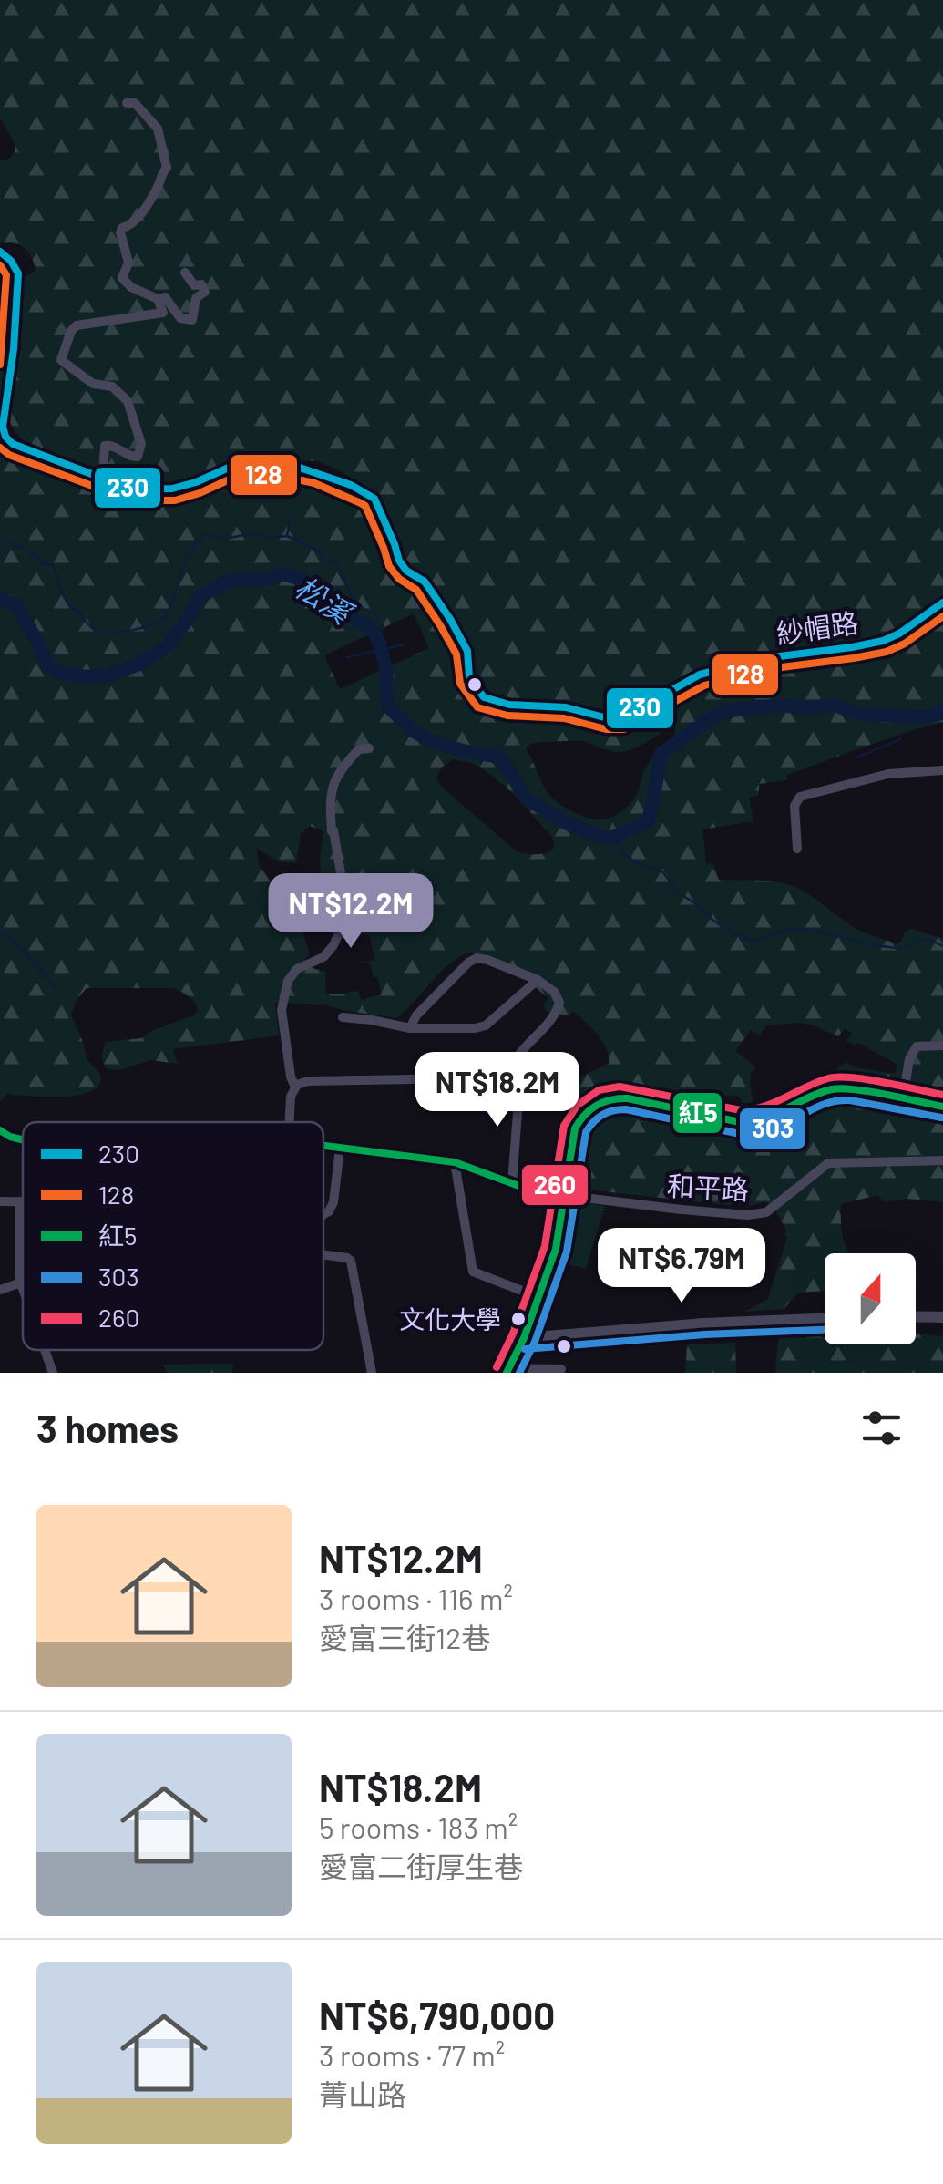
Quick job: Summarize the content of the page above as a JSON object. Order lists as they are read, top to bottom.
{
  "streets": {
    "street": ["紗帽路", "和平路"]
  },
  "water": ["松溪"],
  "places": ["文化大學"],
  "lines": [
    "transit line 230",
    "transit line 128",
    "transit line 260",
    "transit line 紅5",
    "transit line 303"
  ],
  "legend": [
    "230",
    "128",
    "紅5",
    "303",
    "260"
  ],
  "north": "top",
  "page": {
    "price": ["NT$12.2M", "NT$18.2M", "NT$6.79M"],
    "heading": "3 homes",
    "list": [
      {
        "name": "NT$12.2M",
        "note": "3 rooms · 116 m² · 愛富三街12巷"
      },
      {
        "name": "NT$18.2M",
        "note": "5 rooms · 183 m² · 愛富二街厚生巷"
      },
      {
        "name": "NT$6,790,000",
        "note": "3 rooms · 77 m² · 菁山路"
      }
    ]
  }
}
